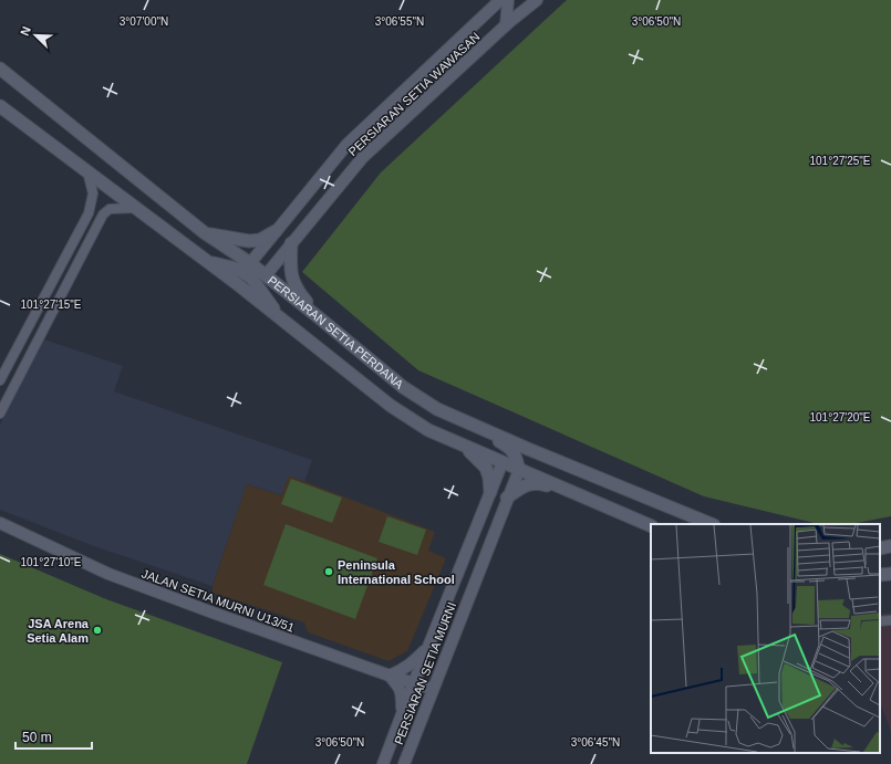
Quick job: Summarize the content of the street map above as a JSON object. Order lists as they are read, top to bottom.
{
  "streets": {
    "main road": ["PERSIARAN SETIA PERDANA"],
    "street": ["PERSIARAN SETIA WAWASAN", "JALAN SETIA MURNI U13/51", "PERSIARAN SETIA MURNI"]
  },
  "crossings": [
    ["PERSIARAN SETIA WAWASAN", "PERSIARAN SETIA PERDANA"],
    ["PERSIARAN SETIA PERDANA", "PERSIARAN SETIA MURNI"],
    ["JALAN SETIA MURNI U13/51", "PERSIARAN SETIA MURNI"]
  ],
  "places": ["Peninsula International School", "JSA Arena Setia Alam"],
  "scale_bar": "50 m",
  "north": "top left",
  "coordinates": [
    "3°07'00\"N",
    "3°06'55\"N",
    "3°06'50\"N",
    "101°27'25\"E",
    "101°27'15\"E",
    "101°27'20\"E",
    "101°27'10\"E",
    "3°06'45\"N"
  ]
}
